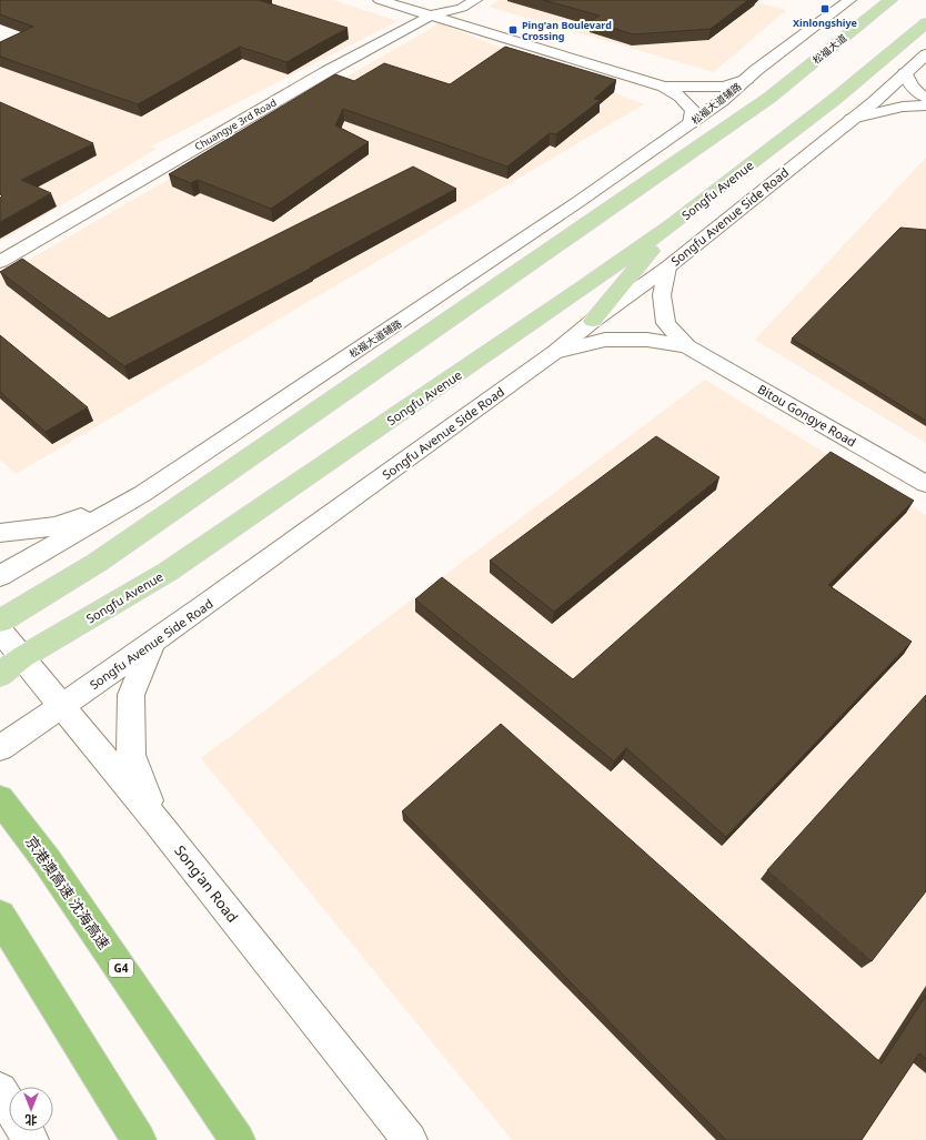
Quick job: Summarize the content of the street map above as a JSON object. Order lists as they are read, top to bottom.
{
  "streets": {
    "highway": ["京港澳高速 沈海高速", "G4"],
    "main road": [
      "松福大道",
      "松福大道辅路",
      "Chuangye 3rd Road",
      "Songfu Avenue",
      "Songfu Avenue Side Road",
      "Bitou Gongye Road",
      "Song'an Road"
    ]
  },
  "crossings": [
    ["松福大道", "松福大道辅路"],
    ["Songfu Avenue", "Song'an Road"],
    ["Songfu Avenue Side Road", "Song'an Road"]
  ],
  "places": {
    "transit": ["Xinlongshiye", "Ping'an Boulevard Crossing"]
  },
  "north": "bottom"
}
